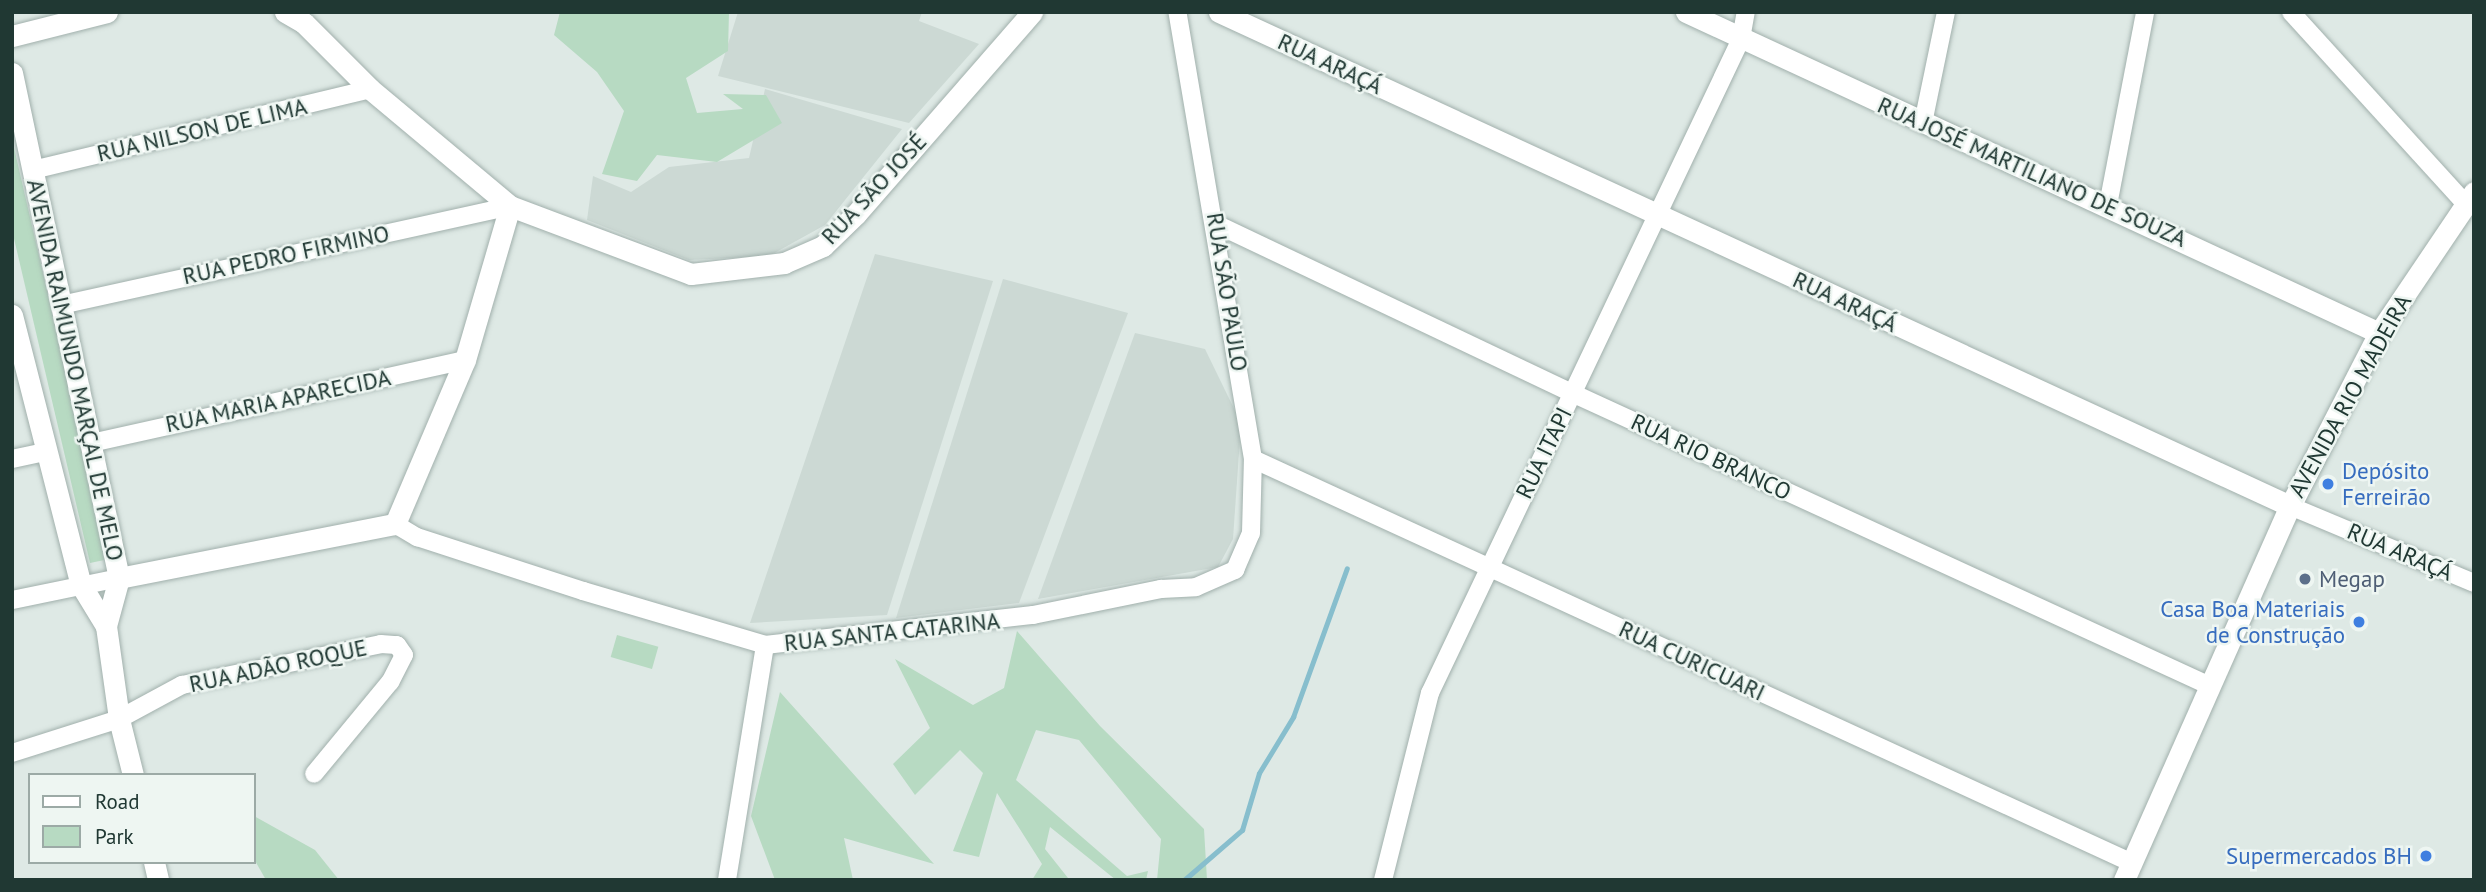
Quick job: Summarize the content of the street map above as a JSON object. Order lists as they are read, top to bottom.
{
  "streets": {
    "street": [
      "RUA ARAÇÁ",
      "RUA NILSON DE LIMA",
      "RUA JOSÉ MARTILIANO DE SOUZA",
      "RUA SÃO JOSÉ",
      "RUA PEDRO FIRMINO",
      "RUA SÃO PAULO",
      "AVENIDA RAIMUNDO MARÇAL DE MELO",
      "AVENIDA RIO MADEIRA",
      "RUA MARIA APARECIDA",
      "RUA ITAPI",
      "RUA RIO BRANCO",
      "RUA SANTA CATARINA",
      "RUA CURICUARI",
      "RUA ADÃO ROQUE"
    ]
  },
  "crossings": [
    ["RUA ARAÇÁ", "AVENIDA RIO MADEIRA"],
    ["RUA ARAÇÁ", "RUA ITAPI"],
    ["RUA NILSON DE LIMA", "RUA SÃO JOSÉ"],
    ["RUA NILSON DE LIMA", "AVENIDA RAIMUNDO MARÇAL DE MELO"],
    ["RUA JOSÉ MARTILIANO DE SOUZA", "AVENIDA RIO MADEIRA"],
    ["RUA JOSÉ MARTILIANO DE SOUZA", "RUA ITAPI"],
    ["RUA SÃO JOSÉ", "RUA PEDRO FIRMINO"],
    ["RUA PEDRO FIRMINO", "AVENIDA RAIMUNDO MARÇAL DE MELO"],
    ["RUA SÃO PAULO", "RUA RIO BRANCO"],
    ["RUA SÃO PAULO", "RUA SANTA CATARINA"],
    ["RUA SÃO PAULO", "RUA CURICUARI"],
    ["AVENIDA RAIMUNDO MARÇAL DE MELO", "RUA MARIA APARECIDA"],
    ["AVENIDA RAIMUNDO MARÇAL DE MELO", "RUA ADÃO ROQUE"],
    ["AVENIDA RIO MADEIRA", "RUA RIO BRANCO"],
    ["AVENIDA RIO MADEIRA", "RUA CURICUARI"],
    ["RUA ITAPI", "RUA RIO BRANCO"],
    ["RUA ITAPI", "RUA CURICUARI"]
  ],
  "places": [
    "Depósito Ferreirão",
    "Megap",
    "Casa Boa Materiais de Construção",
    "Supermercados BH"
  ],
  "legend": ["Road", "Park"]
}
